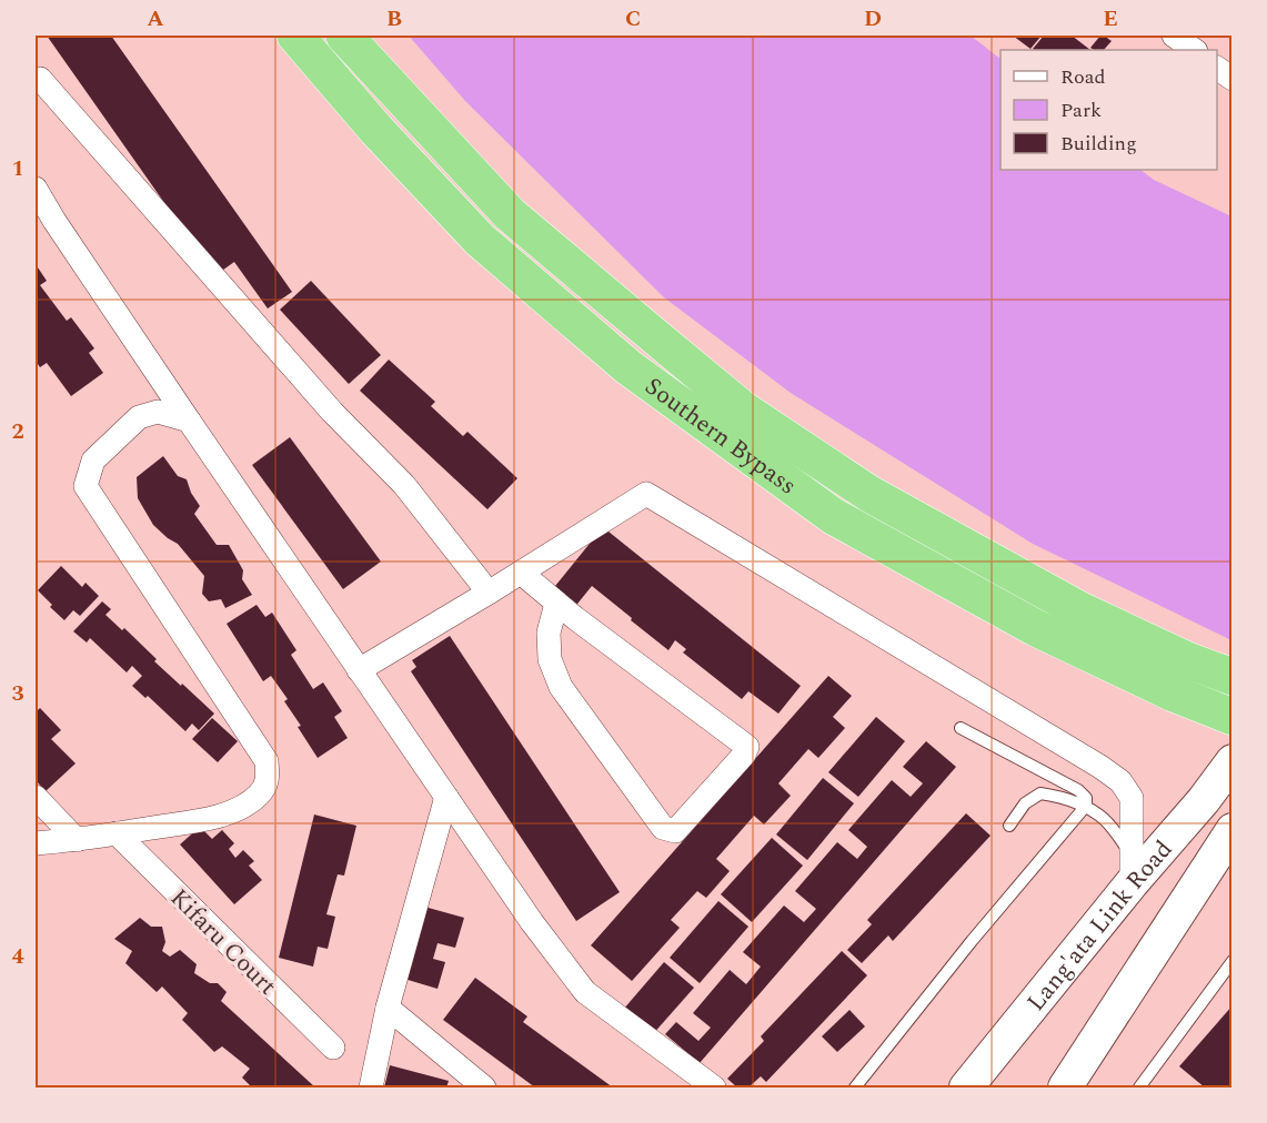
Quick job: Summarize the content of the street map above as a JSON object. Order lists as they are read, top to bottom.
{
  "streets": {
    "highway": ["Southern Bypass"],
    "main road": ["Lang'ata Link Road"],
    "street": ["Kifaru Court"]
  },
  "legend": ["Road", "Park", "Building"],
  "grid": {
    "columns": [
      "A",
      "B",
      "C",
      "D",
      "E"
    ],
    "rows": [
      "1",
      "2",
      "3",
      "4"
    ]
  }
}
